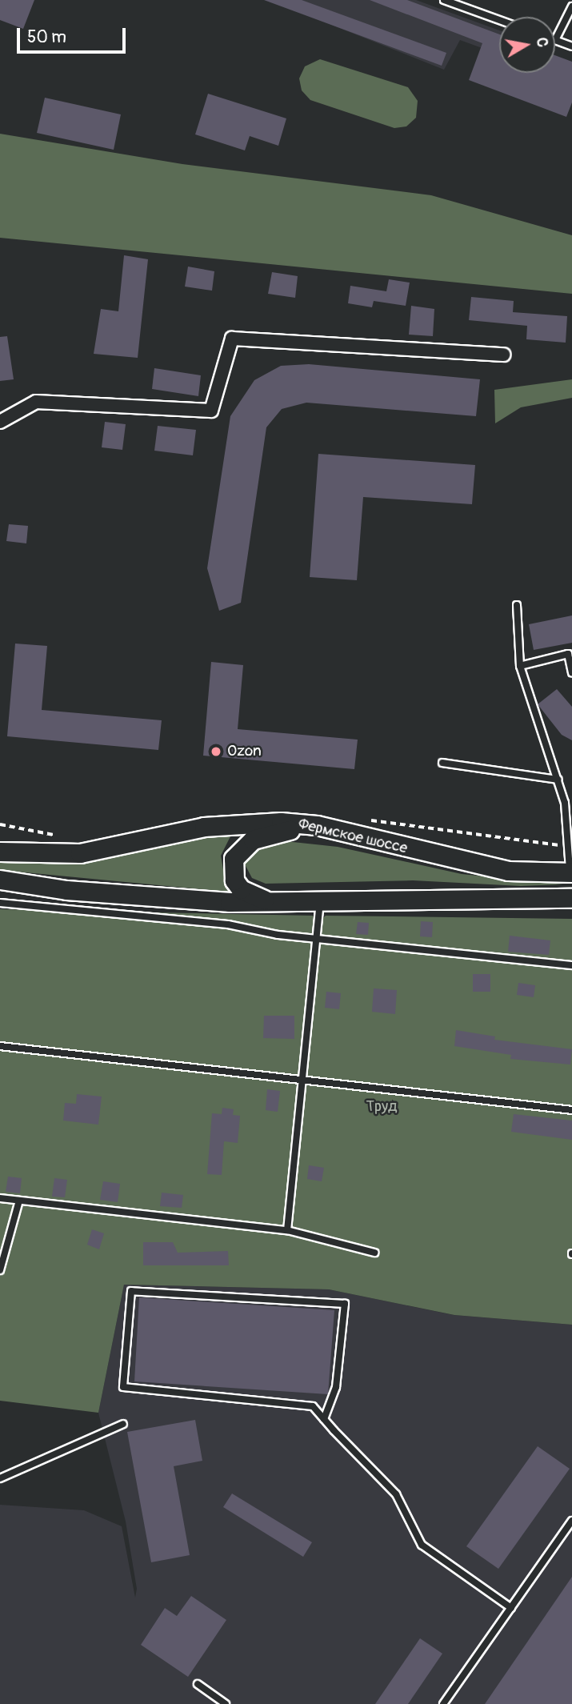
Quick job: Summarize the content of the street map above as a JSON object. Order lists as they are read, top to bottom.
{
  "streets": {
    "main road": ["Фермское шоссе"]
  },
  "parks": ["Труд"],
  "places": ["Ozon"],
  "scale_bar": "50 m",
  "north": "right"
}
